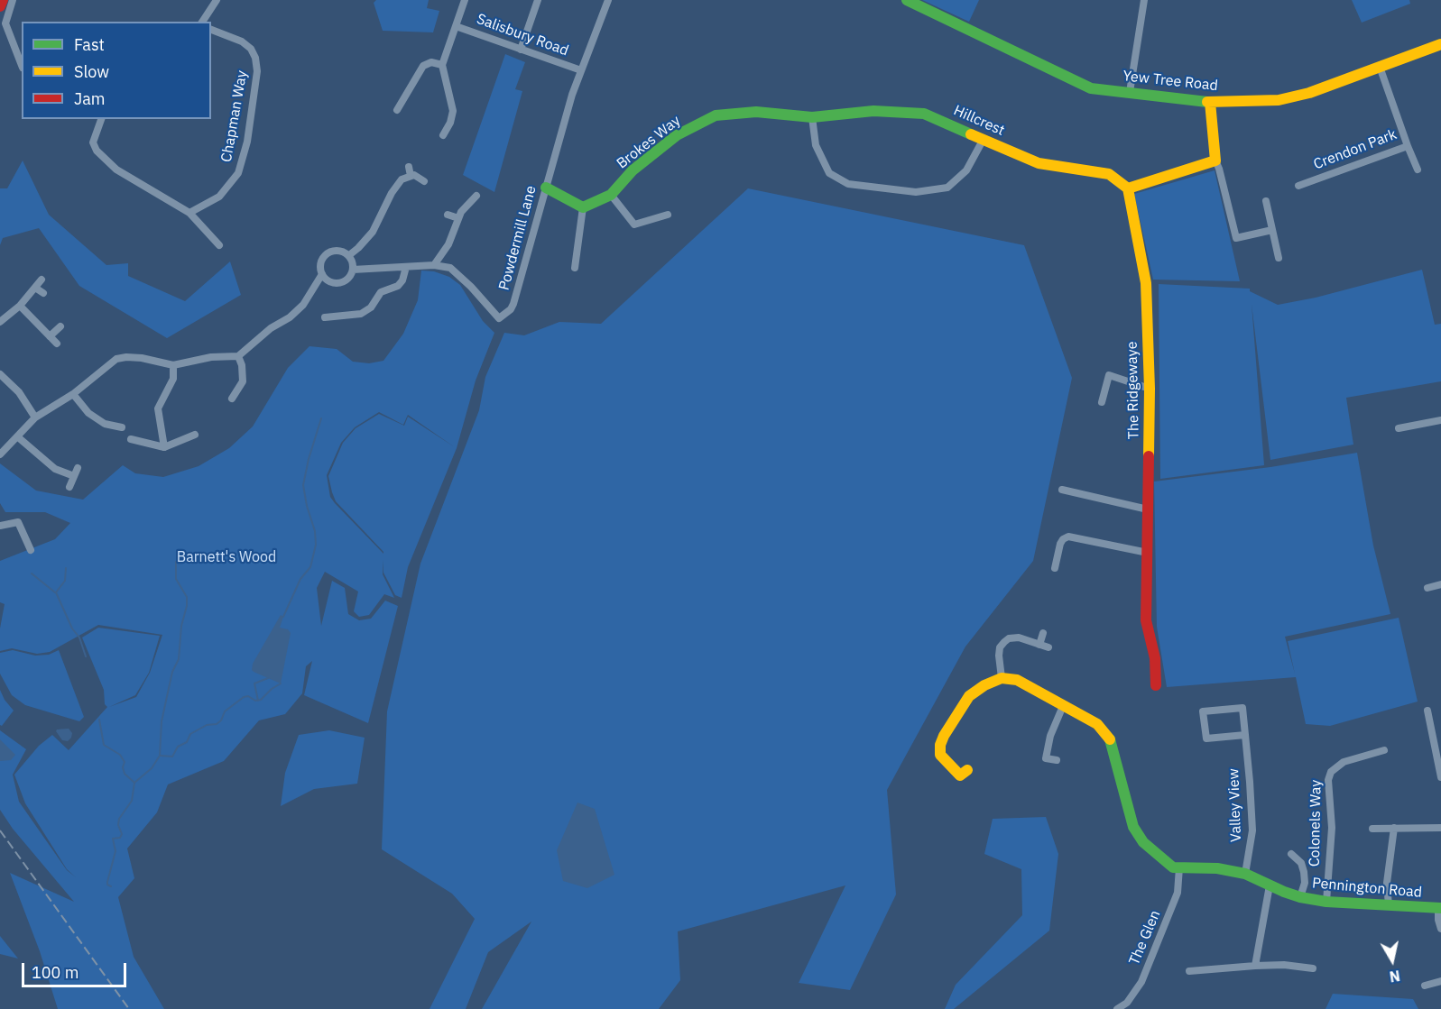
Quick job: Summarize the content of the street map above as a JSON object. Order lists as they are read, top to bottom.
{
  "streets": {
    "street": [
      "Salisbury Road",
      "Yew Tree Road",
      "Chapman Way",
      "Hillcrest",
      "Brokes Way",
      "Crendon Park",
      "Powdermill Lane",
      "The Ridgewaye",
      "Valley View",
      "Colonels Way",
      "Pennington Road",
      "The Glen"
    ]
  },
  "crossings": [
    ["Salisbury Road", "Powdermill Lane"],
    ["Yew Tree Road", "Crendon Park"],
    ["Hillcrest", "Brokes Way"],
    ["Hillcrest", "The Ridgewaye"],
    ["Valley View", "Pennington Road"],
    ["Colonels Way", "Pennington Road"],
    ["Pennington Road", "The Glen"]
  ],
  "parks": ["Barnett's Wood"],
  "legend": ["Fast", "Slow", "Jam"],
  "scale_bar": "100 m",
  "north": "bottom"
}
